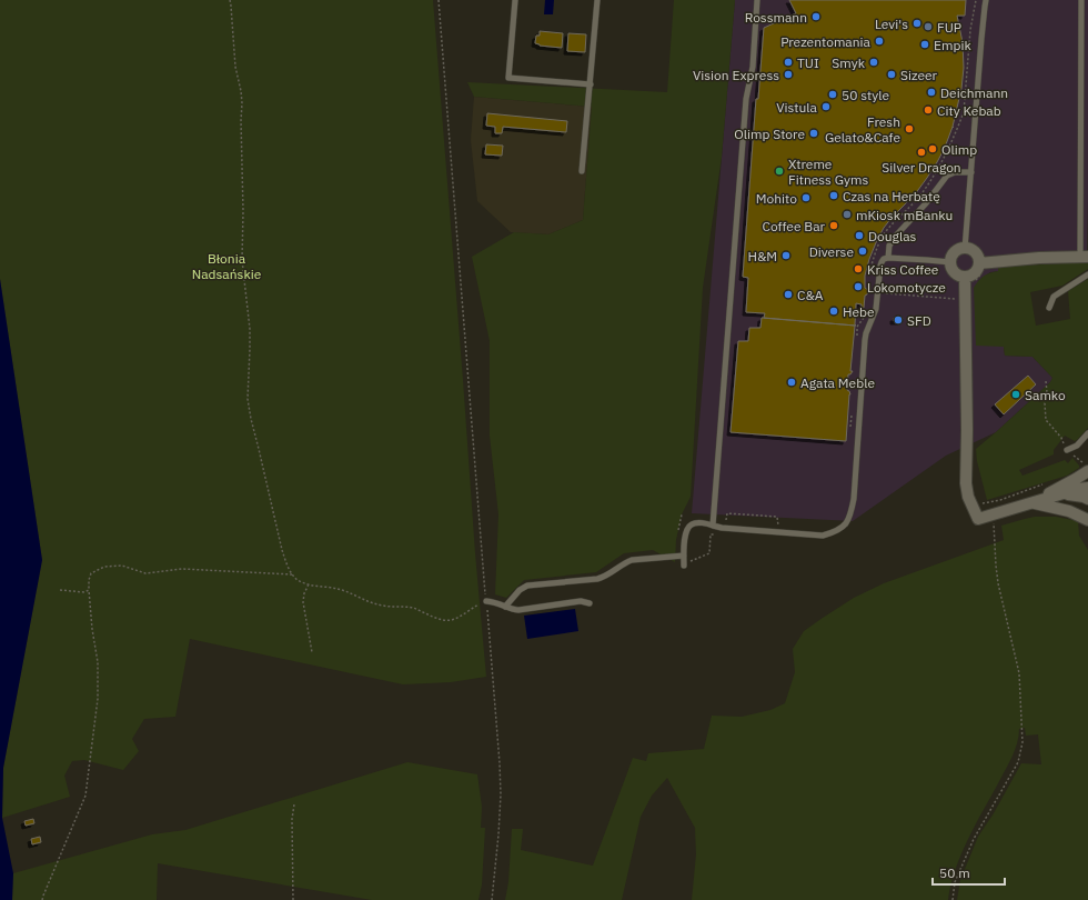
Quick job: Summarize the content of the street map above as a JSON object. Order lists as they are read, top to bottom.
{
  "parks": ["Błonia Nadsańskie"],
  "places": [
    "Rossmann",
    "Levi's",
    "FUP",
    "Prezentomania",
    "Empik",
    "TUI",
    "Smyk",
    "Vision Express",
    "Sizeer",
    "Deichmann",
    "50 style",
    "Vistula",
    "City Kebab",
    "Fresh Gelato&Cafe",
    "Olimp Store",
    "Olimp",
    "Silver Dragon",
    "Xtreme Fitness Gyms",
    "Czas na Herbatę",
    "Mohito",
    "mKiosk mBanku",
    "Coffee Bar",
    "Douglas",
    "Diverse",
    "H&M",
    "Kriss Coffee",
    "Lokomotycze",
    "C&A",
    "Hebe",
    "SFD",
    "Agata Meble",
    "Samko"
  ],
  "scale_bar": "50 m"
}
